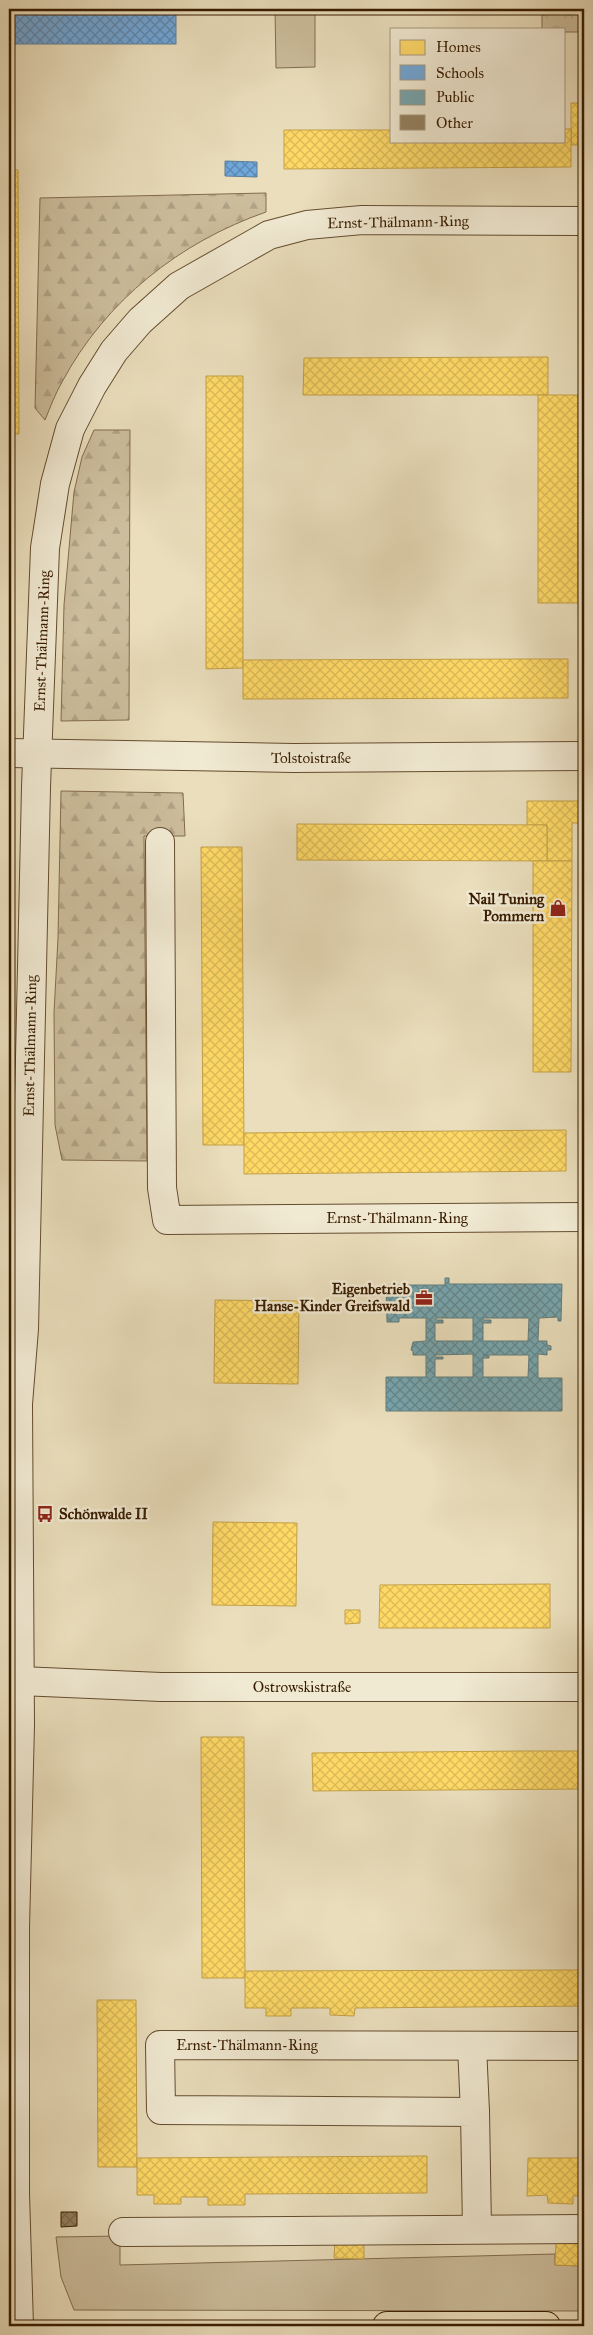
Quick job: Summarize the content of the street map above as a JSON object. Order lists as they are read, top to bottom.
{
  "streets": {
    "street": ["Ernst-Thälmann-Ring", "Tolstoistraße", "Ostrowskistraße"]
  },
  "crossings": [
    ["Ernst-Thälmann-Ring", "Tolstoistraße"],
    ["Ernst-Thälmann-Ring", "Ostrowskistraße"]
  ],
  "places": {
    "shop": ["Nail Tuning Pommern"],
    "office": ["Eigenbetrieb Hanse-Kinder Greifswald"],
    "bus stop": ["Schönwalde II"]
  },
  "legend": [
    "Homes",
    "Schools",
    "Public",
    "Other"
  ]
}
